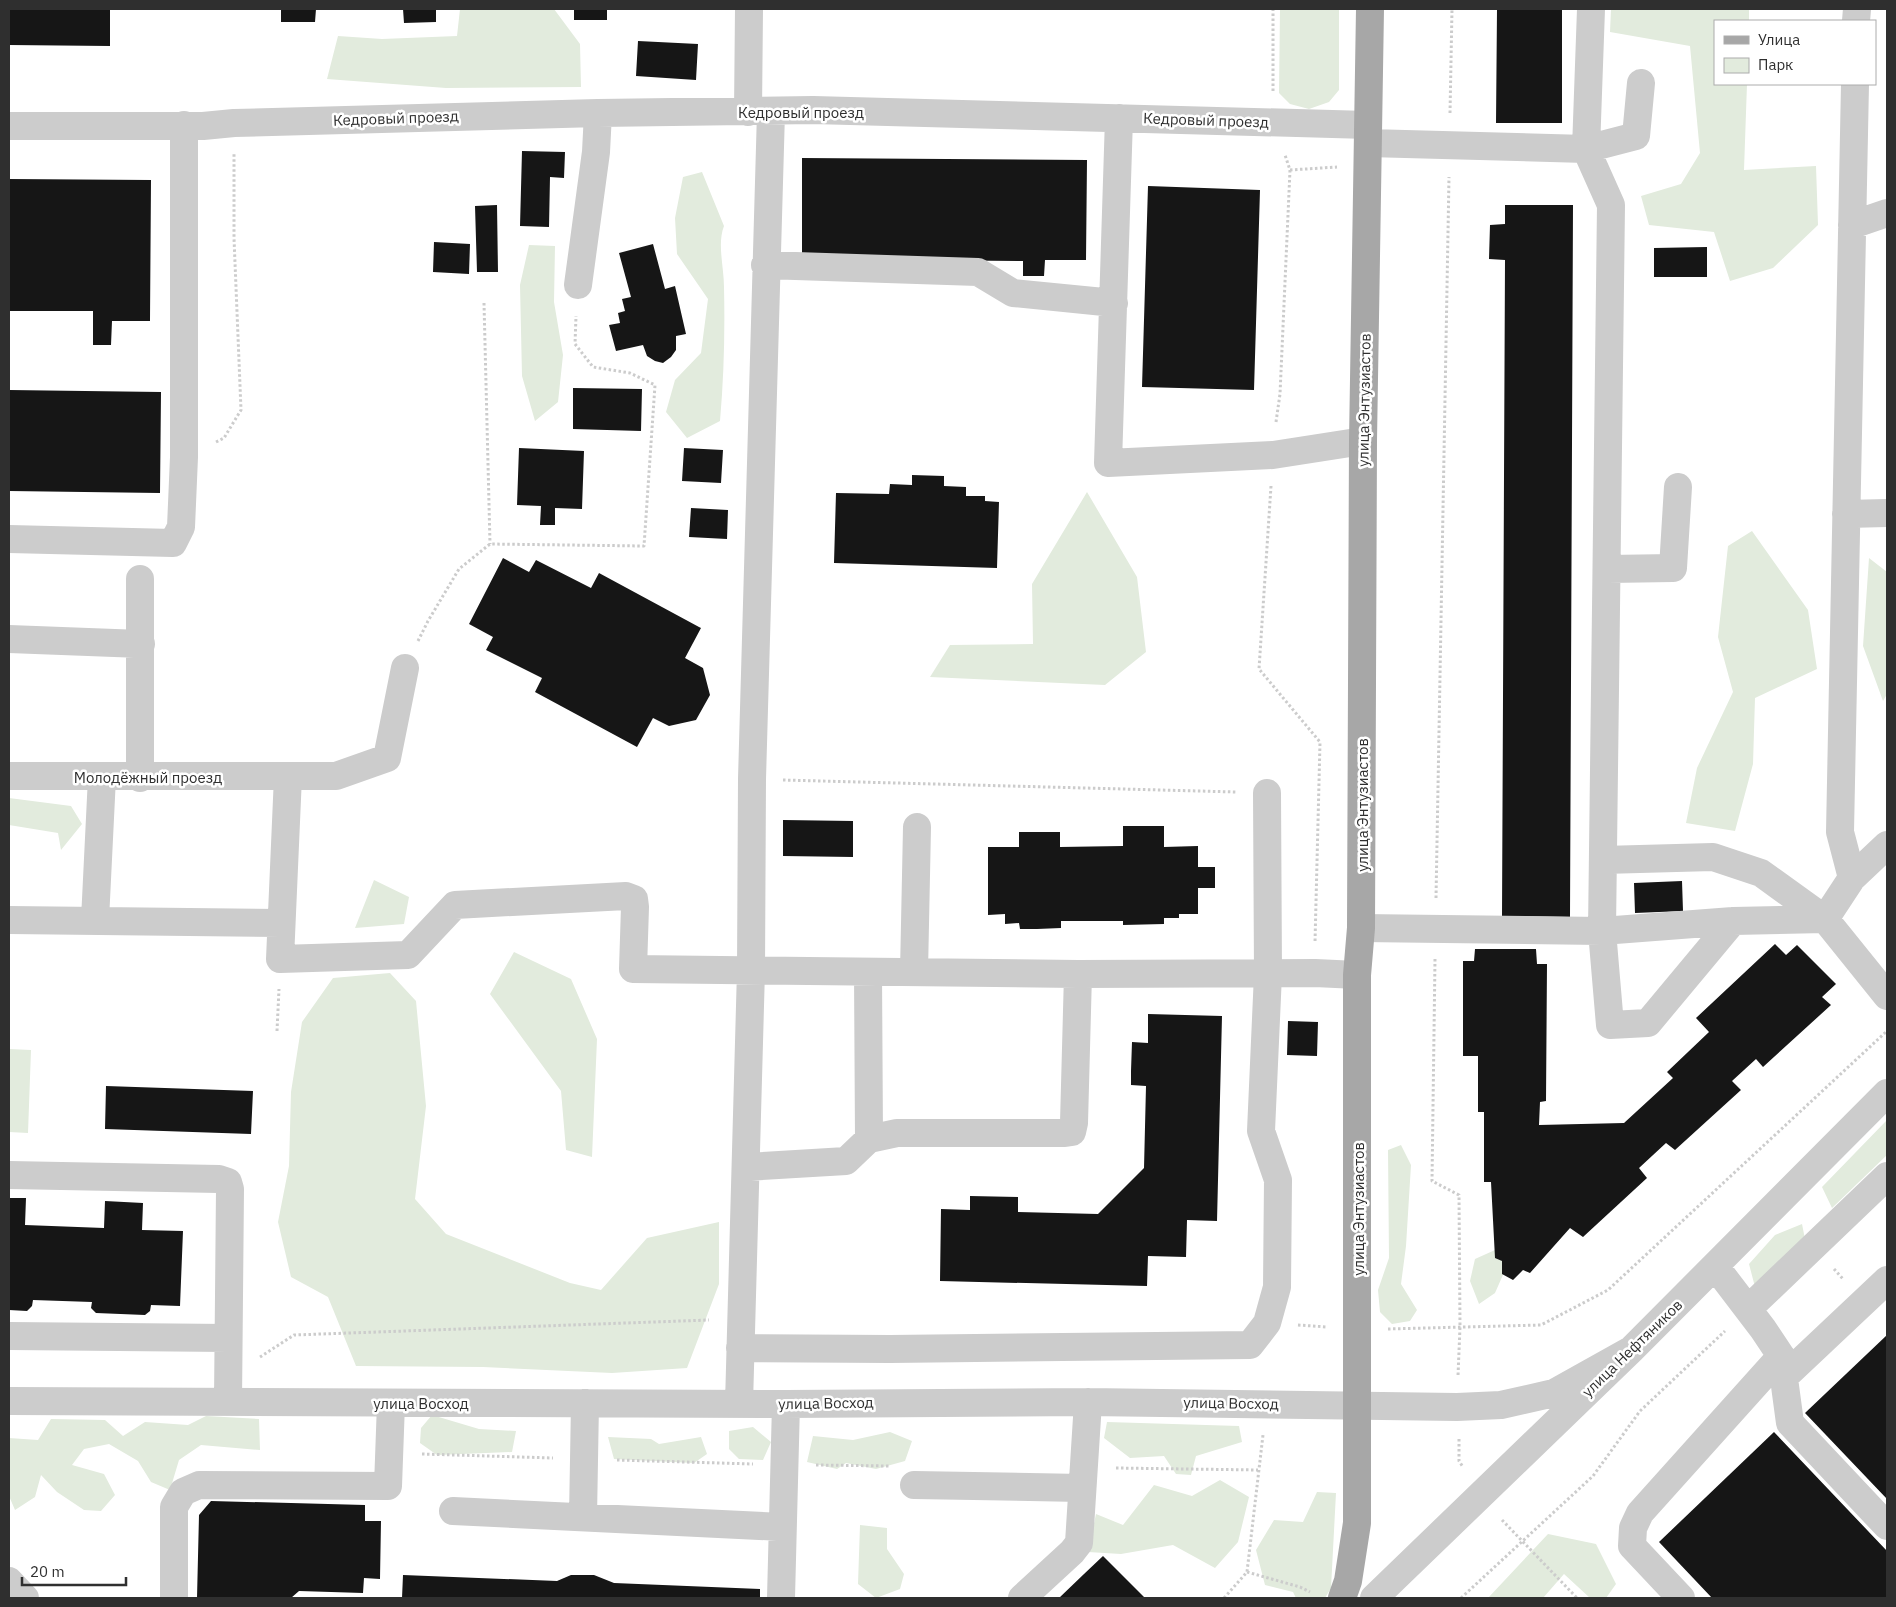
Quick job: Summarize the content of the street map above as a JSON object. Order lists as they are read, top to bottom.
{
  "streets": {
    "main road": ["улица Энтузиастов"],
    "street": [
      "Кедровый проезд",
      "Молодёжный проезд",
      "улица Нефтяников",
      "улица Восход"
    ]
  },
  "crossings": [
    ["Кедровый проезд", "улица Энтузиастов"],
    ["улица Энтузиастов", "улица Восход"],
    ["улица Нефтяников", "улица Восход"]
  ],
  "legend": ["Улица", "Парк"],
  "scale_bar": "20 m"
}
